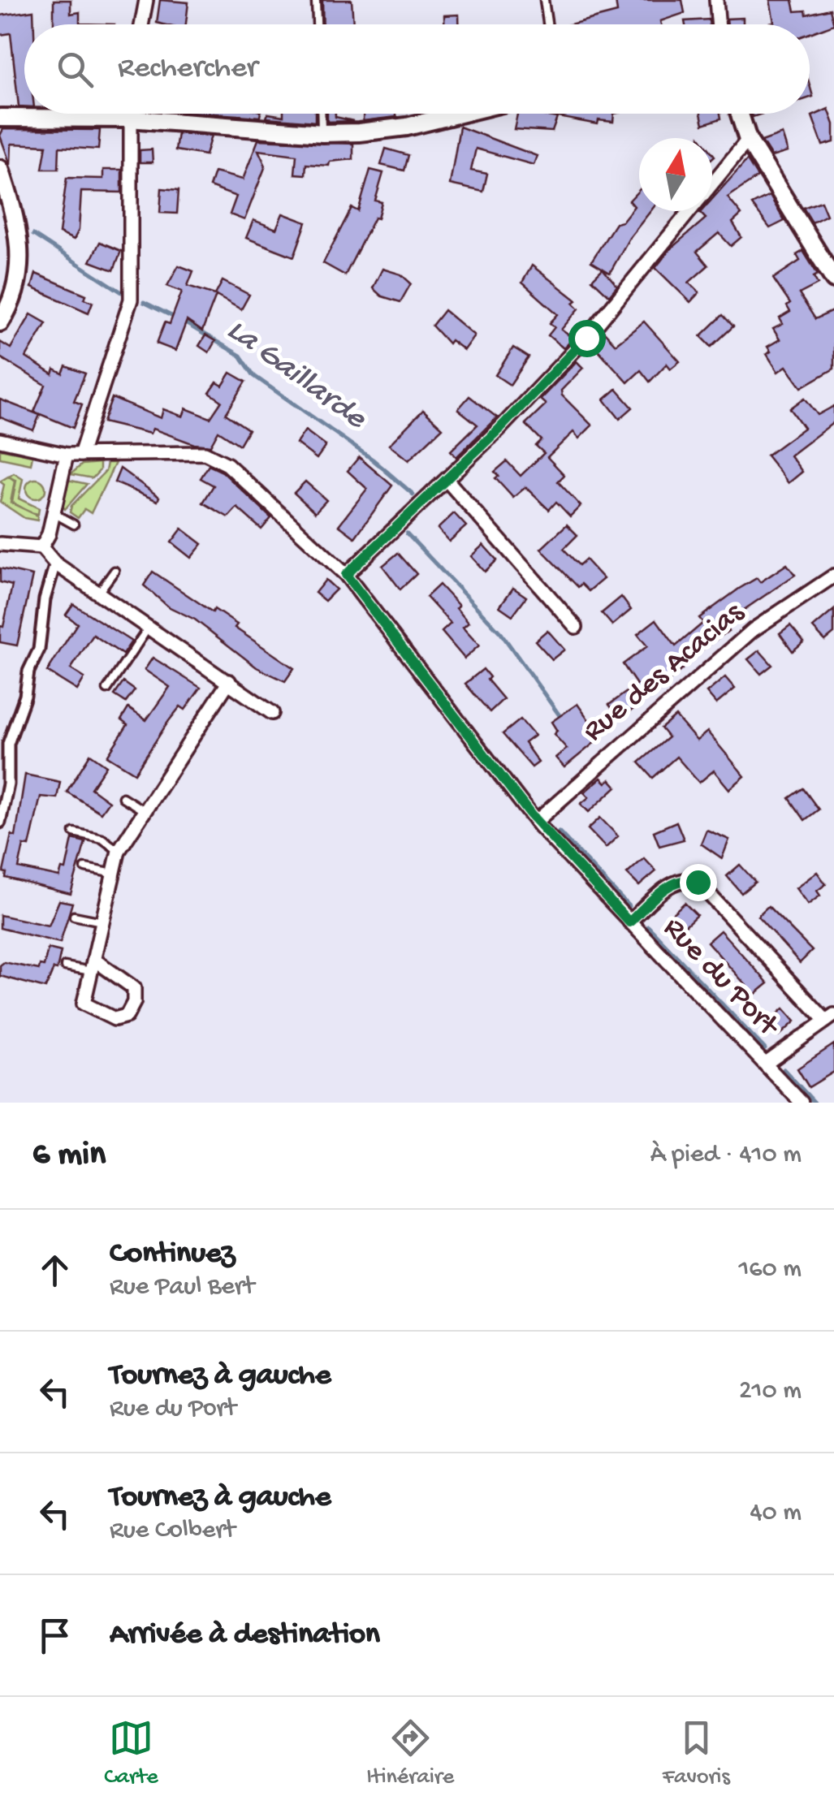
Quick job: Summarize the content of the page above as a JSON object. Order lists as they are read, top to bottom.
{
  "streets": {
    "street": ["Rue des Acacias", "Rue du Port"]
  },
  "crossings": [
    ["Rue des Acacias", "Rue du Port"]
  ],
  "water": ["La Gaillarde"],
  "north": "top",
  "page": {
    "search": "Rechercher",
    "heading": ["6 min", "À pied · 410 m"],
    "list": [
      ["Continuez", "Rue Paul Bert", "160 m"],
      ["Tournez à gauche", "Rue du Port", "210 m"],
      ["Tournez à gauche", "Rue Colbert", "40 m"],
      "Arrivée à destination"
    ],
    "nav": ["Carte", "Itinéraire", "Favoris"]
  }
}
